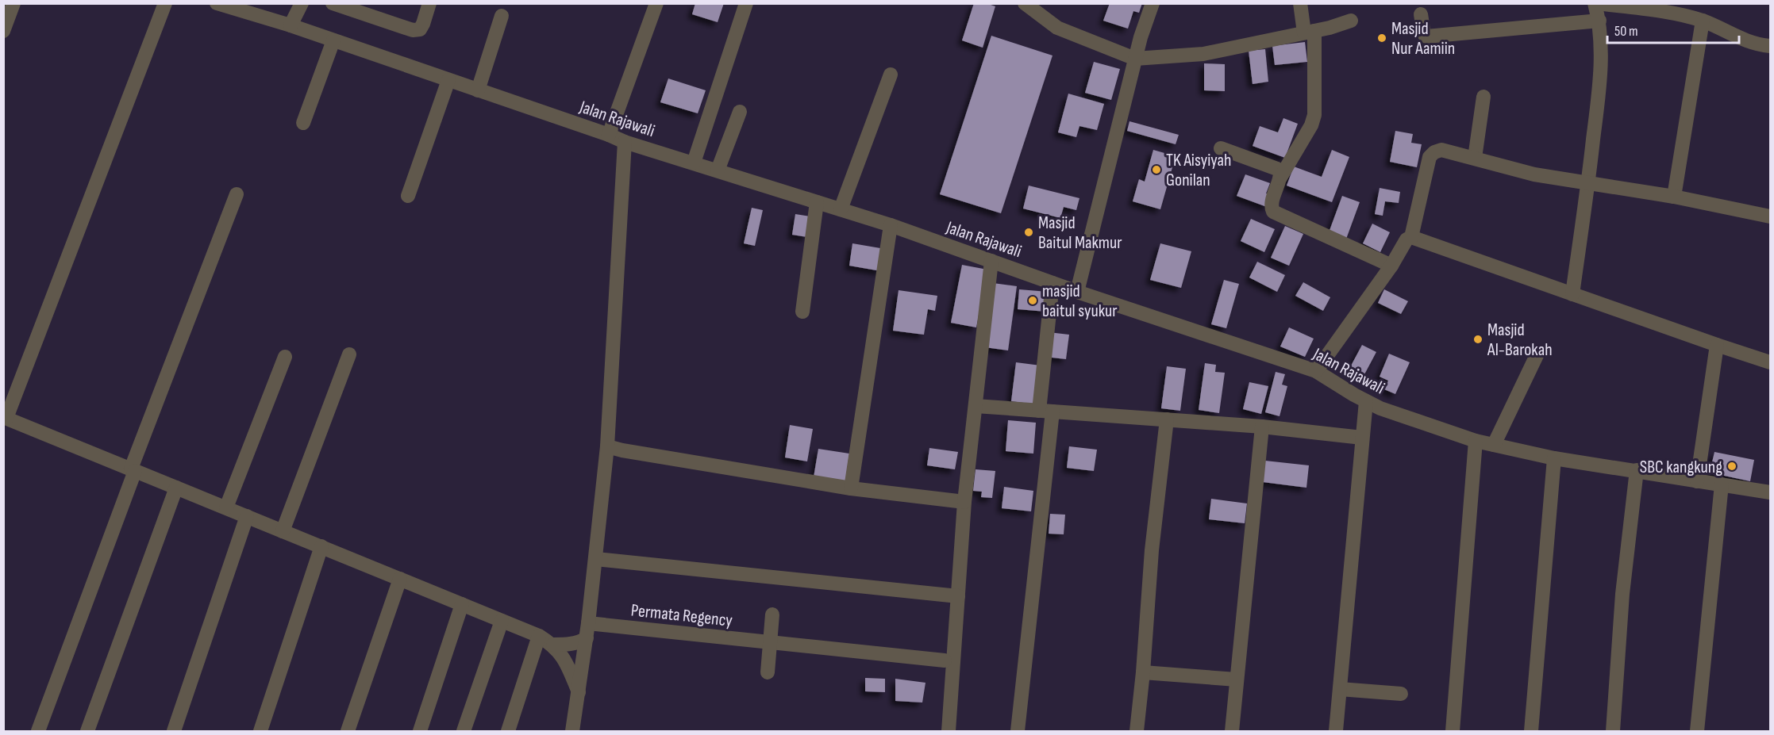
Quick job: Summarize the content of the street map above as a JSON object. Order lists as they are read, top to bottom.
{
  "streets": {
    "street": ["Jalan Rajawali", "Permata Regency"]
  },
  "places": [
    "Masjid Nur Aamiin",
    "TK Aisyiyah Gonilan",
    "Masjid Baitul Makmur",
    "masjid baitul syukur",
    "Masjid Al-Barokah",
    "SBC kangkung"
  ],
  "scale_bar": "50 m"
}
